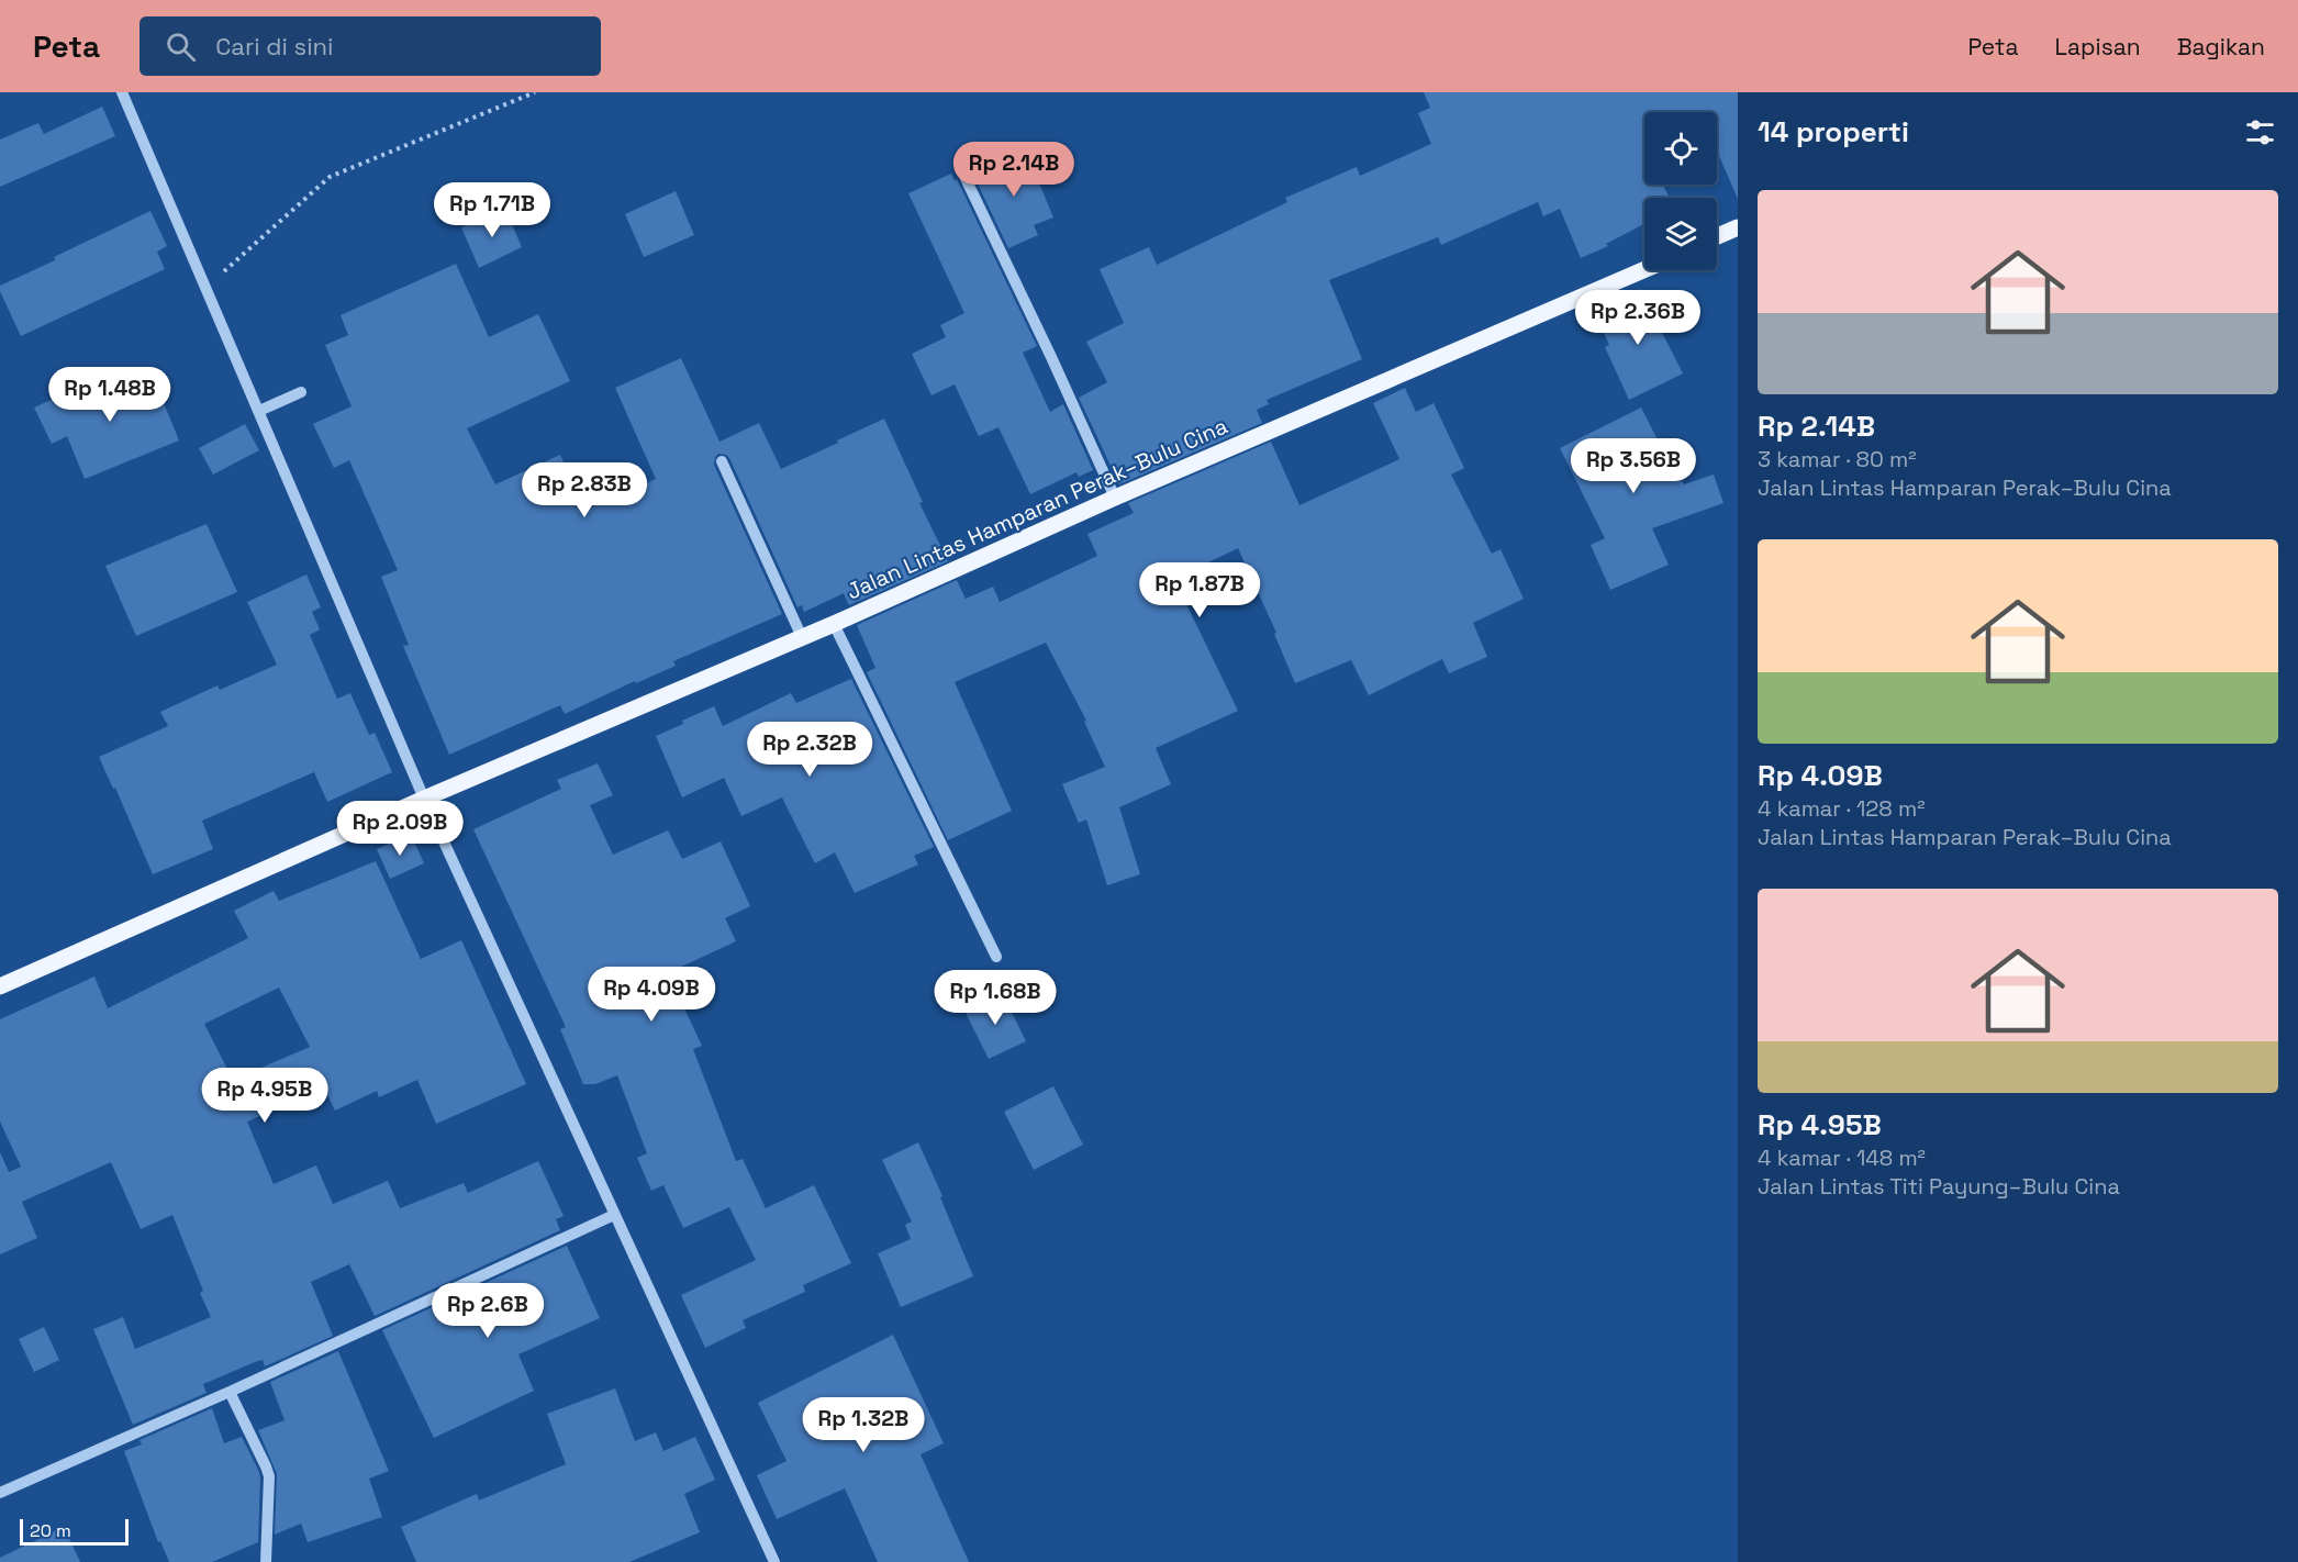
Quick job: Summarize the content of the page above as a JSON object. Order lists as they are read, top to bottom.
{
  "streets": {
    "main road": ["Jalan Lintas Hamparan Perak–Bulu Cina"]
  },
  "scale_bar": "20 m",
  "page": {
    "header": "Peta",
    "search": "Cari di sini",
    "nav": ["Peta", "Lapisan", "Bagikan"],
    "heading": "14 properti",
    "price": [
      "Rp 2.14B",
      "Rp 1.71B",
      "Rp 2.36B",
      "Rp 1.48B",
      "Rp 3.56B",
      "Rp 2.83B",
      "Rp 1.87B",
      "Rp 2.32B",
      "Rp 2.09B",
      "Rp 4.09B",
      "Rp 1.68B",
      "Rp 4.95B",
      "Rp 2.6B",
      "Rp 1.32B"
    ],
    "list": [
      {
        "name": "Rp 2.14B",
        "note": "3 kamar · 80 m² · Jalan Lintas Hamparan Perak–Bulu Cina"
      },
      {
        "name": "Rp 4.09B",
        "note": "4 kamar · 128 m² · Jalan Lintas Hamparan Perak–Bulu Cina"
      },
      {
        "name": "Rp 4.95B",
        "note": "4 kamar · 148 m² · Jalan Lintas Titi Payung–Bulu Cina"
      }
    ],
    "scale": "20 m"
  }
}
